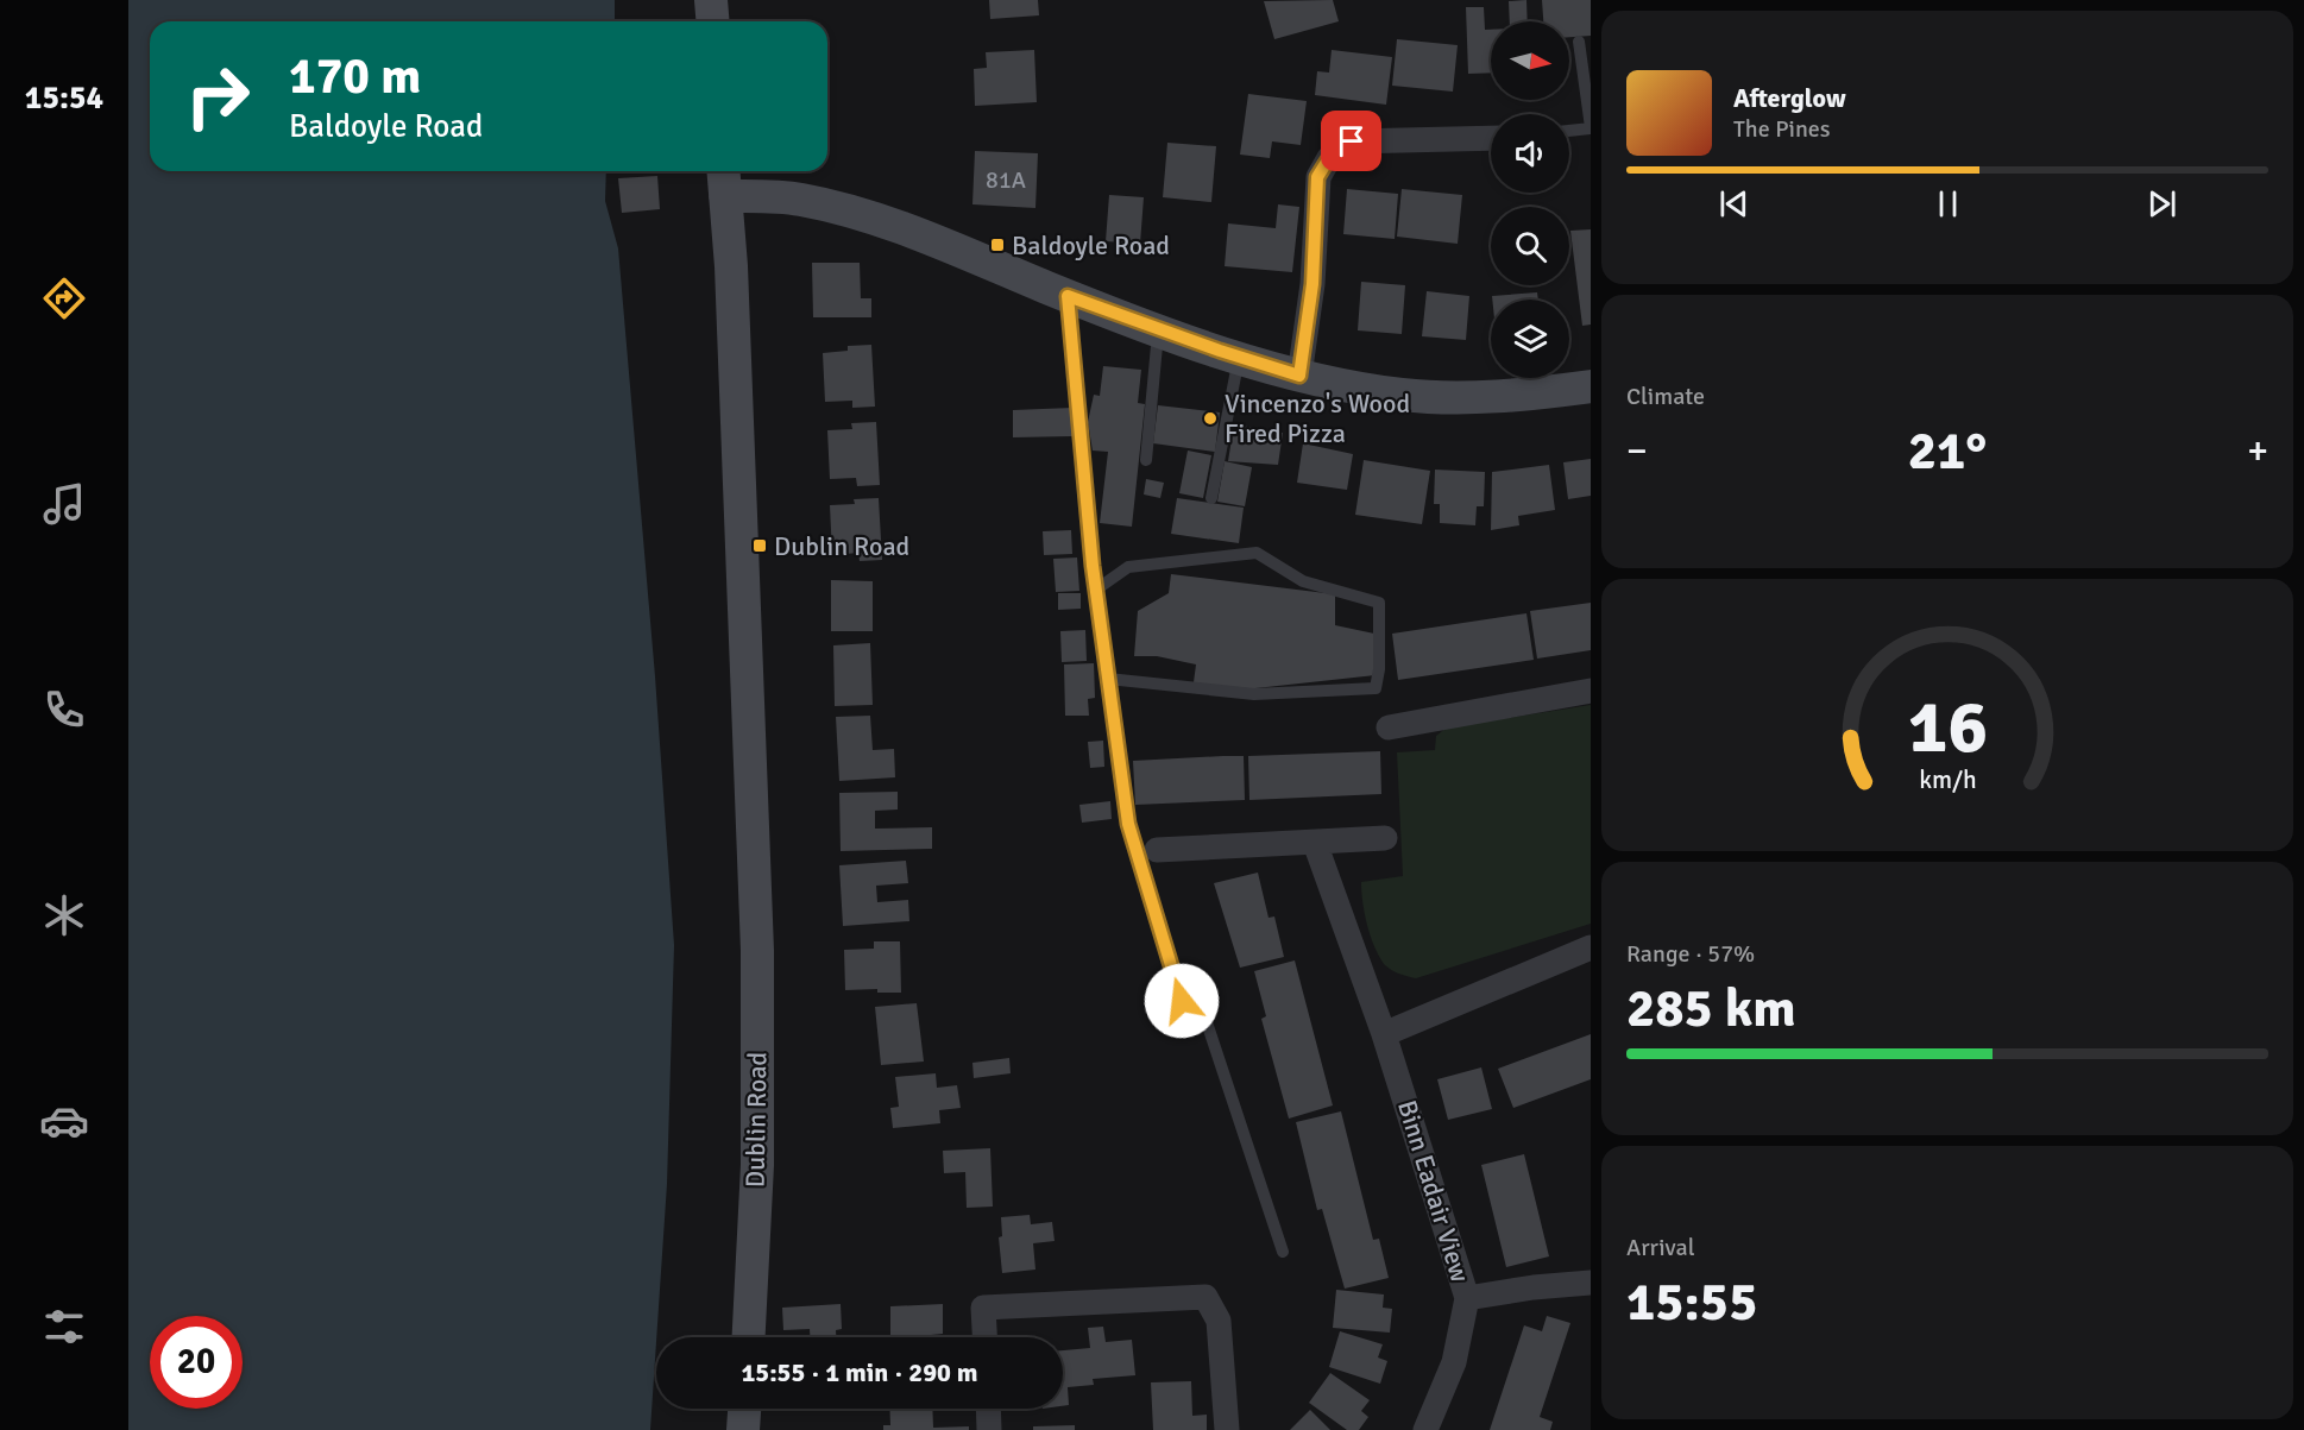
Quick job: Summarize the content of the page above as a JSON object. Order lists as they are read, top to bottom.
{
  "streets": {
    "main road": ["Dublin Road"],
    "street": ["Binn Eadair View"]
  },
  "places": {
    "transit": ["Baldoyle Road", "Dublin Road"],
    "other": ["Vincenzo's Wood Fired Pizza"]
  },
  "house_numbers": ["81A"],
  "north": "right",
  "page": {
    "tabs": "15:54",
    "turn": ["170 m", "Baldoyle Road"],
    "song": ["Afterglow", "The Pines"],
    "tile": [
      "Climate",
      ["Range · 57%", "285 km"],
      ["Arrival", "15:55"]
    ],
    "heat": ["−", "21°", "+"],
    "limit": "20",
    "trip": "15:55 · 1 min · 290 m",
    "gauge": ["16", "km/h"]
  }
}
